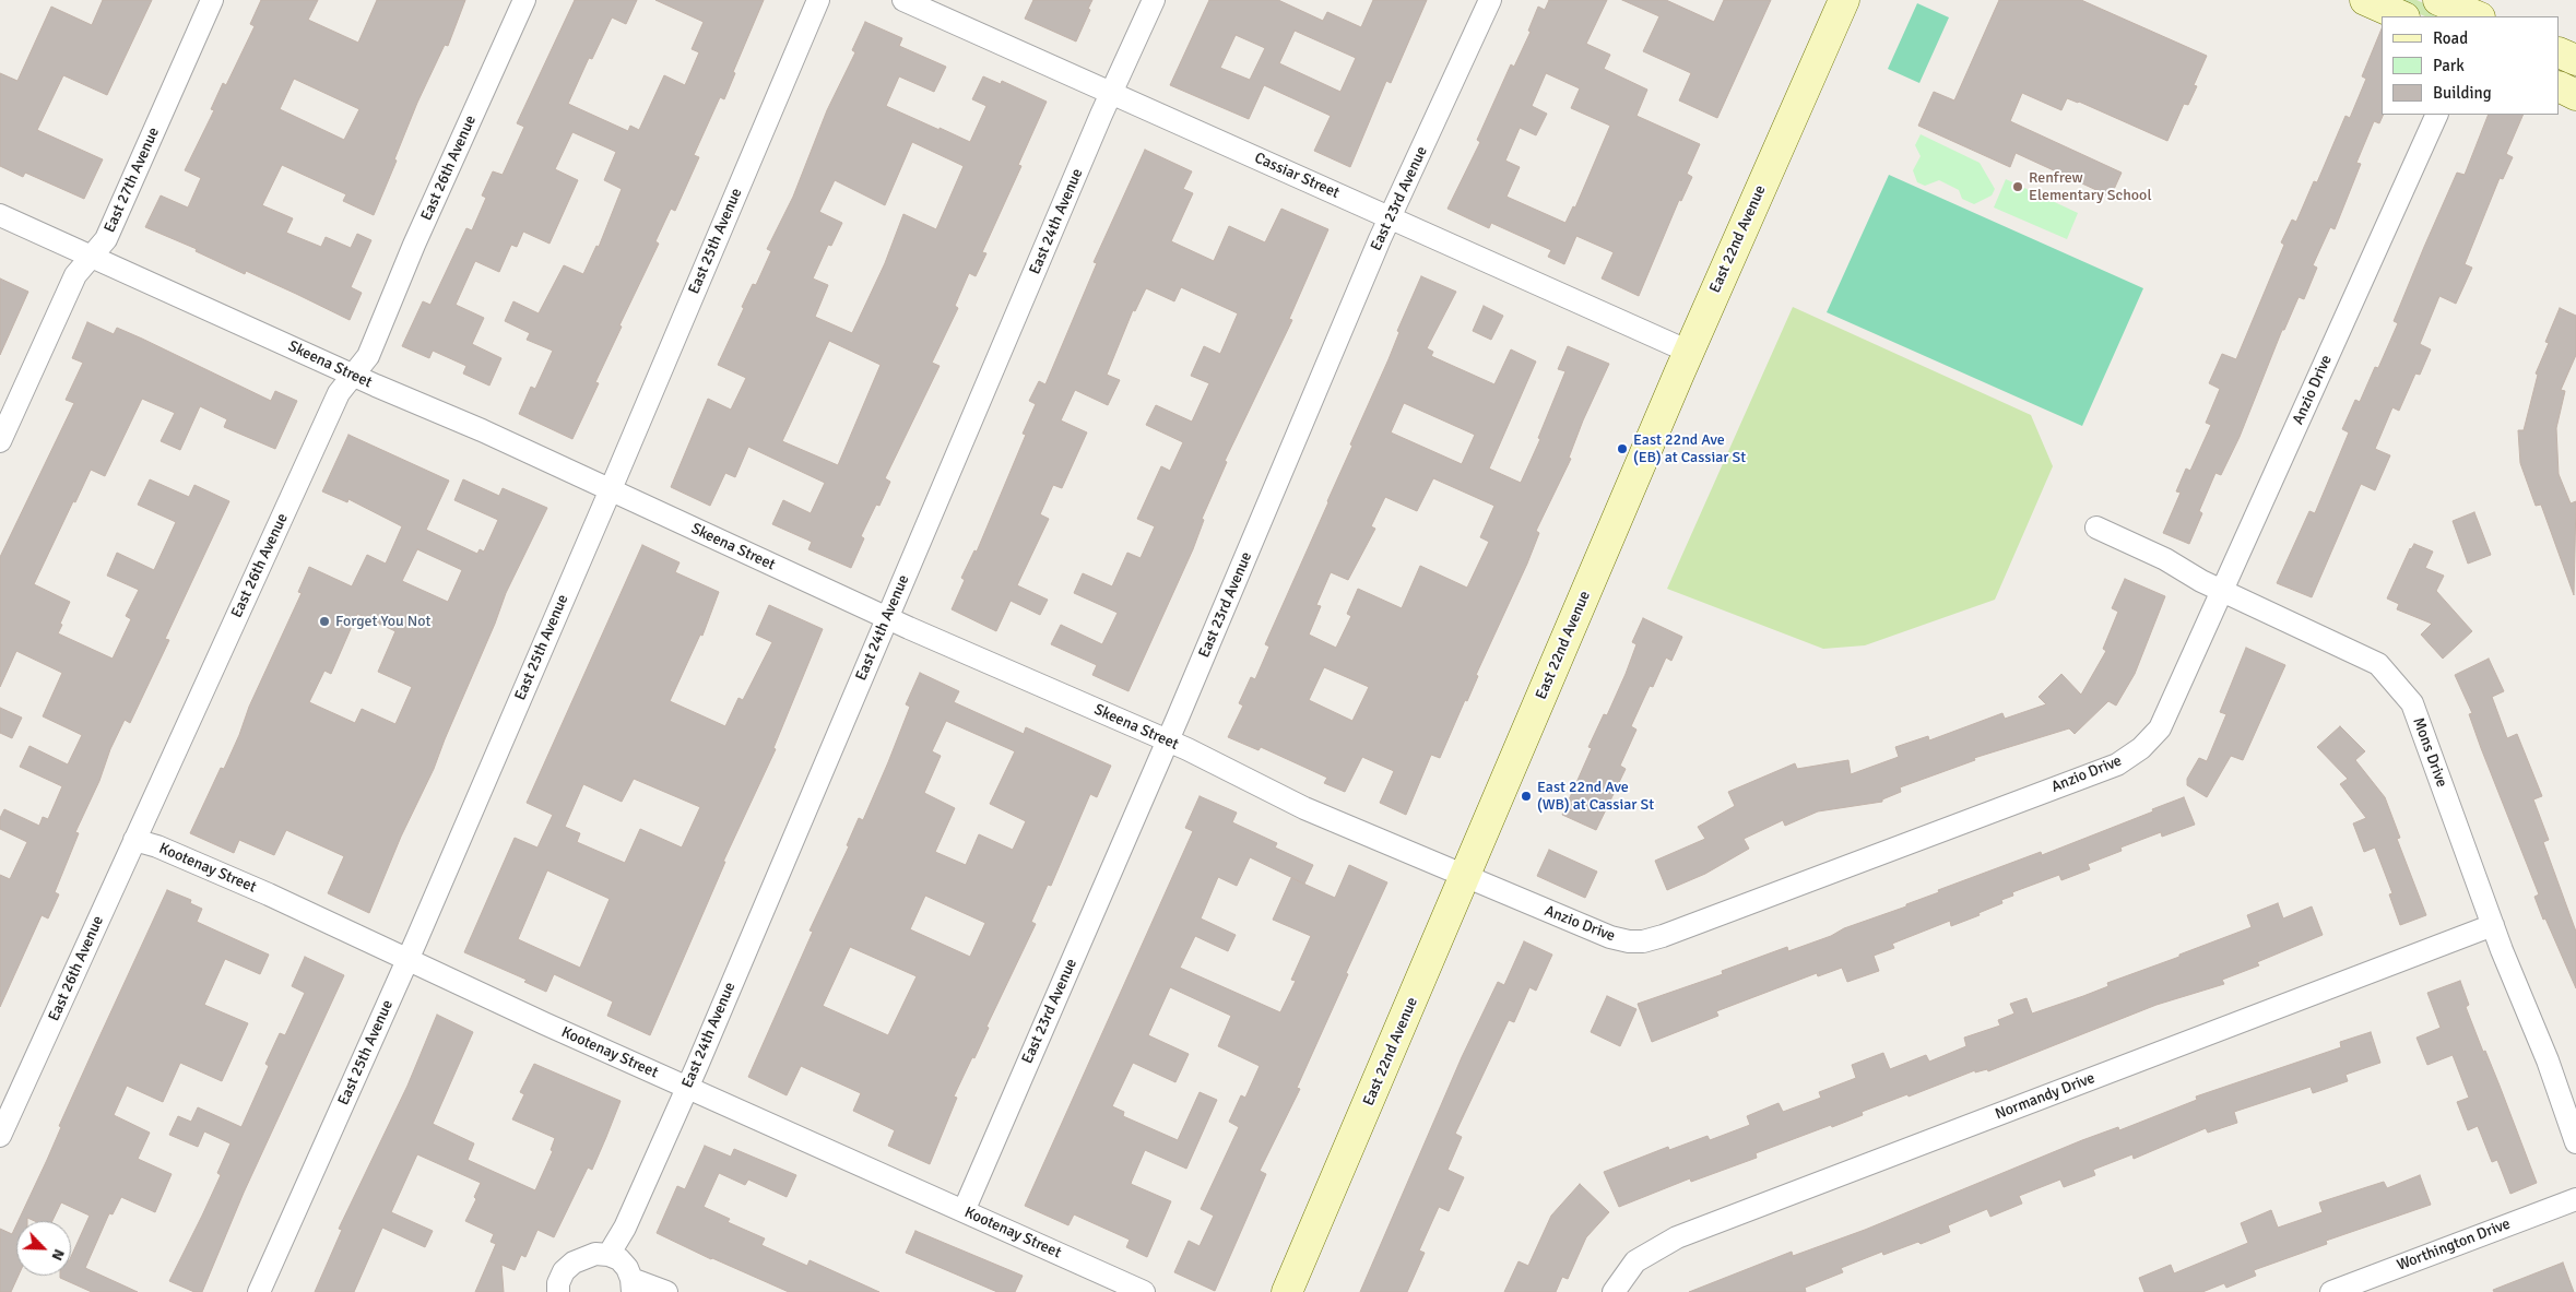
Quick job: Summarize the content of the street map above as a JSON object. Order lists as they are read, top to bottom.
{
  "streets": {
    "street": [
      "East 26th Avenue",
      "Cassiar Street",
      "East 27th Avenue",
      "East 23rd Avenue",
      "East 24th Avenue",
      "East 22nd Avenue",
      "East 25th Avenue",
      "Skeena Street",
      "Anzio Drive",
      "Mons Drive",
      "Kootenay Street",
      "Normandy Drive",
      "Worthington Drive"
    ]
  },
  "crossings": [
    ["East 26th Avenue", "Skeena Street"],
    ["East 26th Avenue", "Kootenay Street"],
    ["Cassiar Street", "East 23rd Avenue"],
    ["Cassiar Street", "East 24th Avenue"],
    ["Cassiar Street", "East 22nd Avenue"],
    ["East 27th Avenue", "Skeena Street"],
    ["East 23rd Avenue", "Skeena Street"],
    ["East 23rd Avenue", "Kootenay Street"],
    ["East 24th Avenue", "Skeena Street"],
    ["East 24th Avenue", "Kootenay Street"],
    ["East 22nd Avenue", "Skeena Street"],
    ["East 22nd Avenue", "Anzio Drive"],
    ["East 25th Avenue", "Skeena Street"],
    ["East 25th Avenue", "Kootenay Street"],
    ["Skeena Street", "Anzio Drive"],
    ["Anzio Drive", "Mons Drive"],
    ["Mons Drive", "Normandy Drive"]
  ],
  "places": [
    "Renfrew Elementary School",
    "East 22nd Ave (EB) at Cassiar St",
    "Forget You Not",
    "East 22nd Ave (WB) at Cassiar St"
  ],
  "legend": ["Road", "Park", "Building"],
  "north": "bottom right"
}
